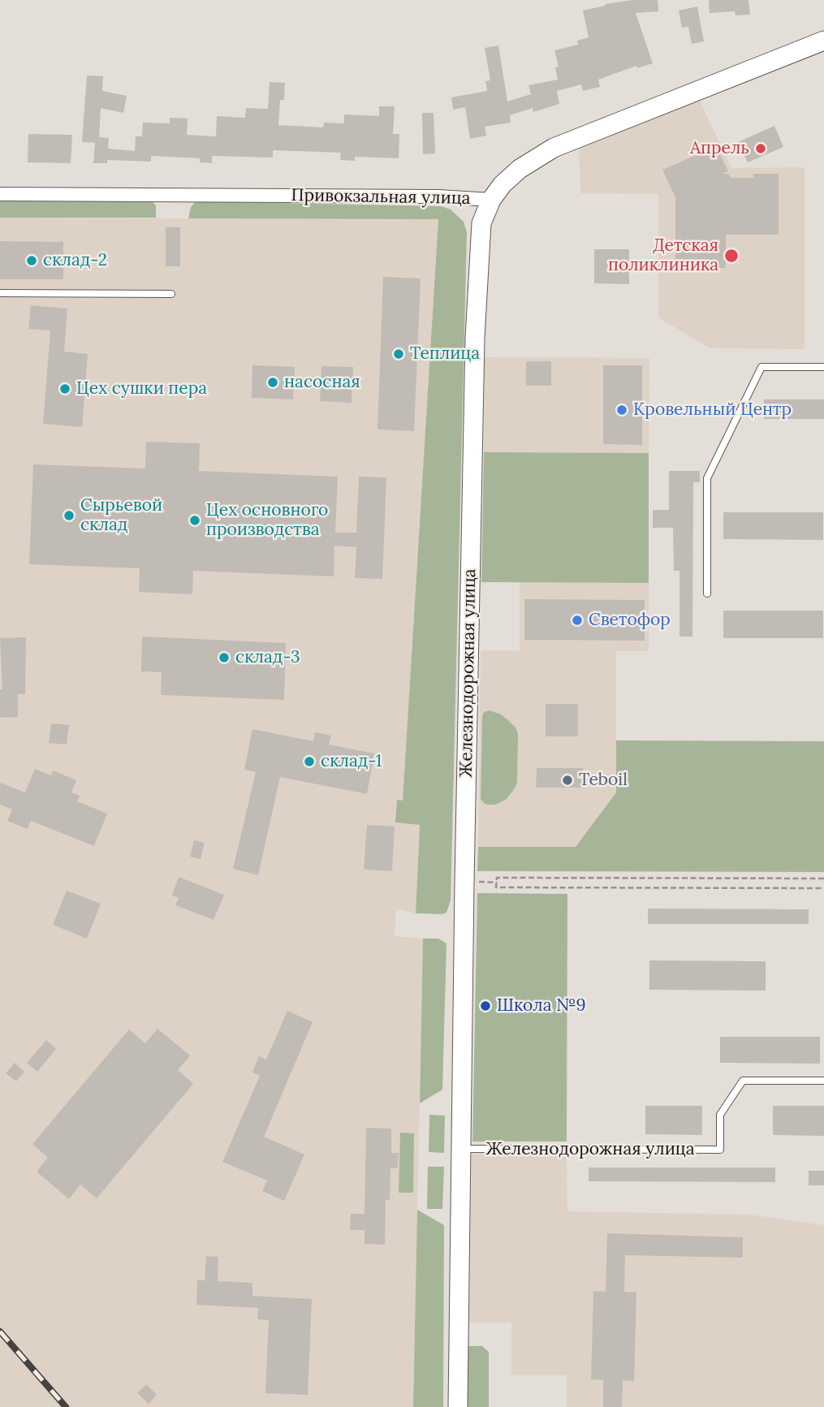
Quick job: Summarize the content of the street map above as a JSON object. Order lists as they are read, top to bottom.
{
  "streets": {
    "main road": ["Привокзальная улица", "Железнодорожная улица"]
  },
  "crossings": [
    ["Привокзальная улица", "Железнодорожная улица"]
  ],
  "places": [
    "Апрель",
    "Детская поликлиника",
    "склад-2",
    "Теплица",
    "насосная",
    "Цех сушки пера",
    "Кровельный Центр",
    "Сырьевой склад",
    "Цех основного производства",
    "Светофор",
    "склад-3",
    "склад-1",
    "Teboil",
    "Школа №9"
  ]
}
